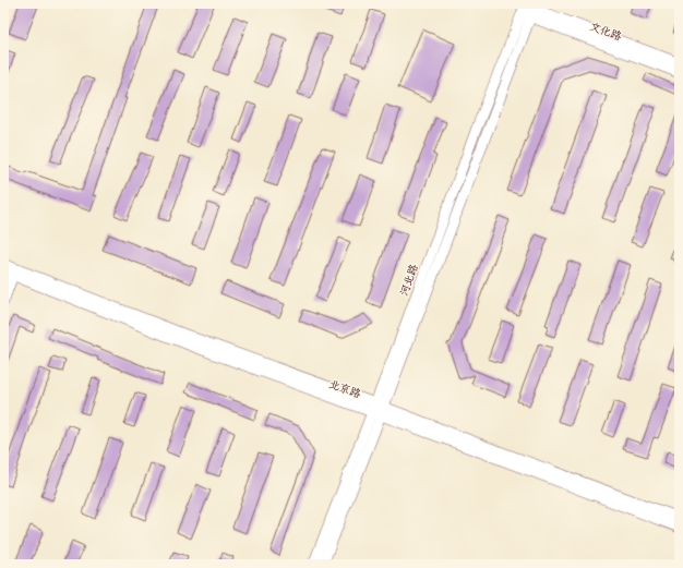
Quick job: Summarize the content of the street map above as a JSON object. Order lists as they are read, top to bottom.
{
  "streets": {
    "street": ["文化路", "河北路", "北京路"]
  },
  "crossings": [
    ["文化路", "河北路"],
    ["河北路", "北京路"]
  ]
}
